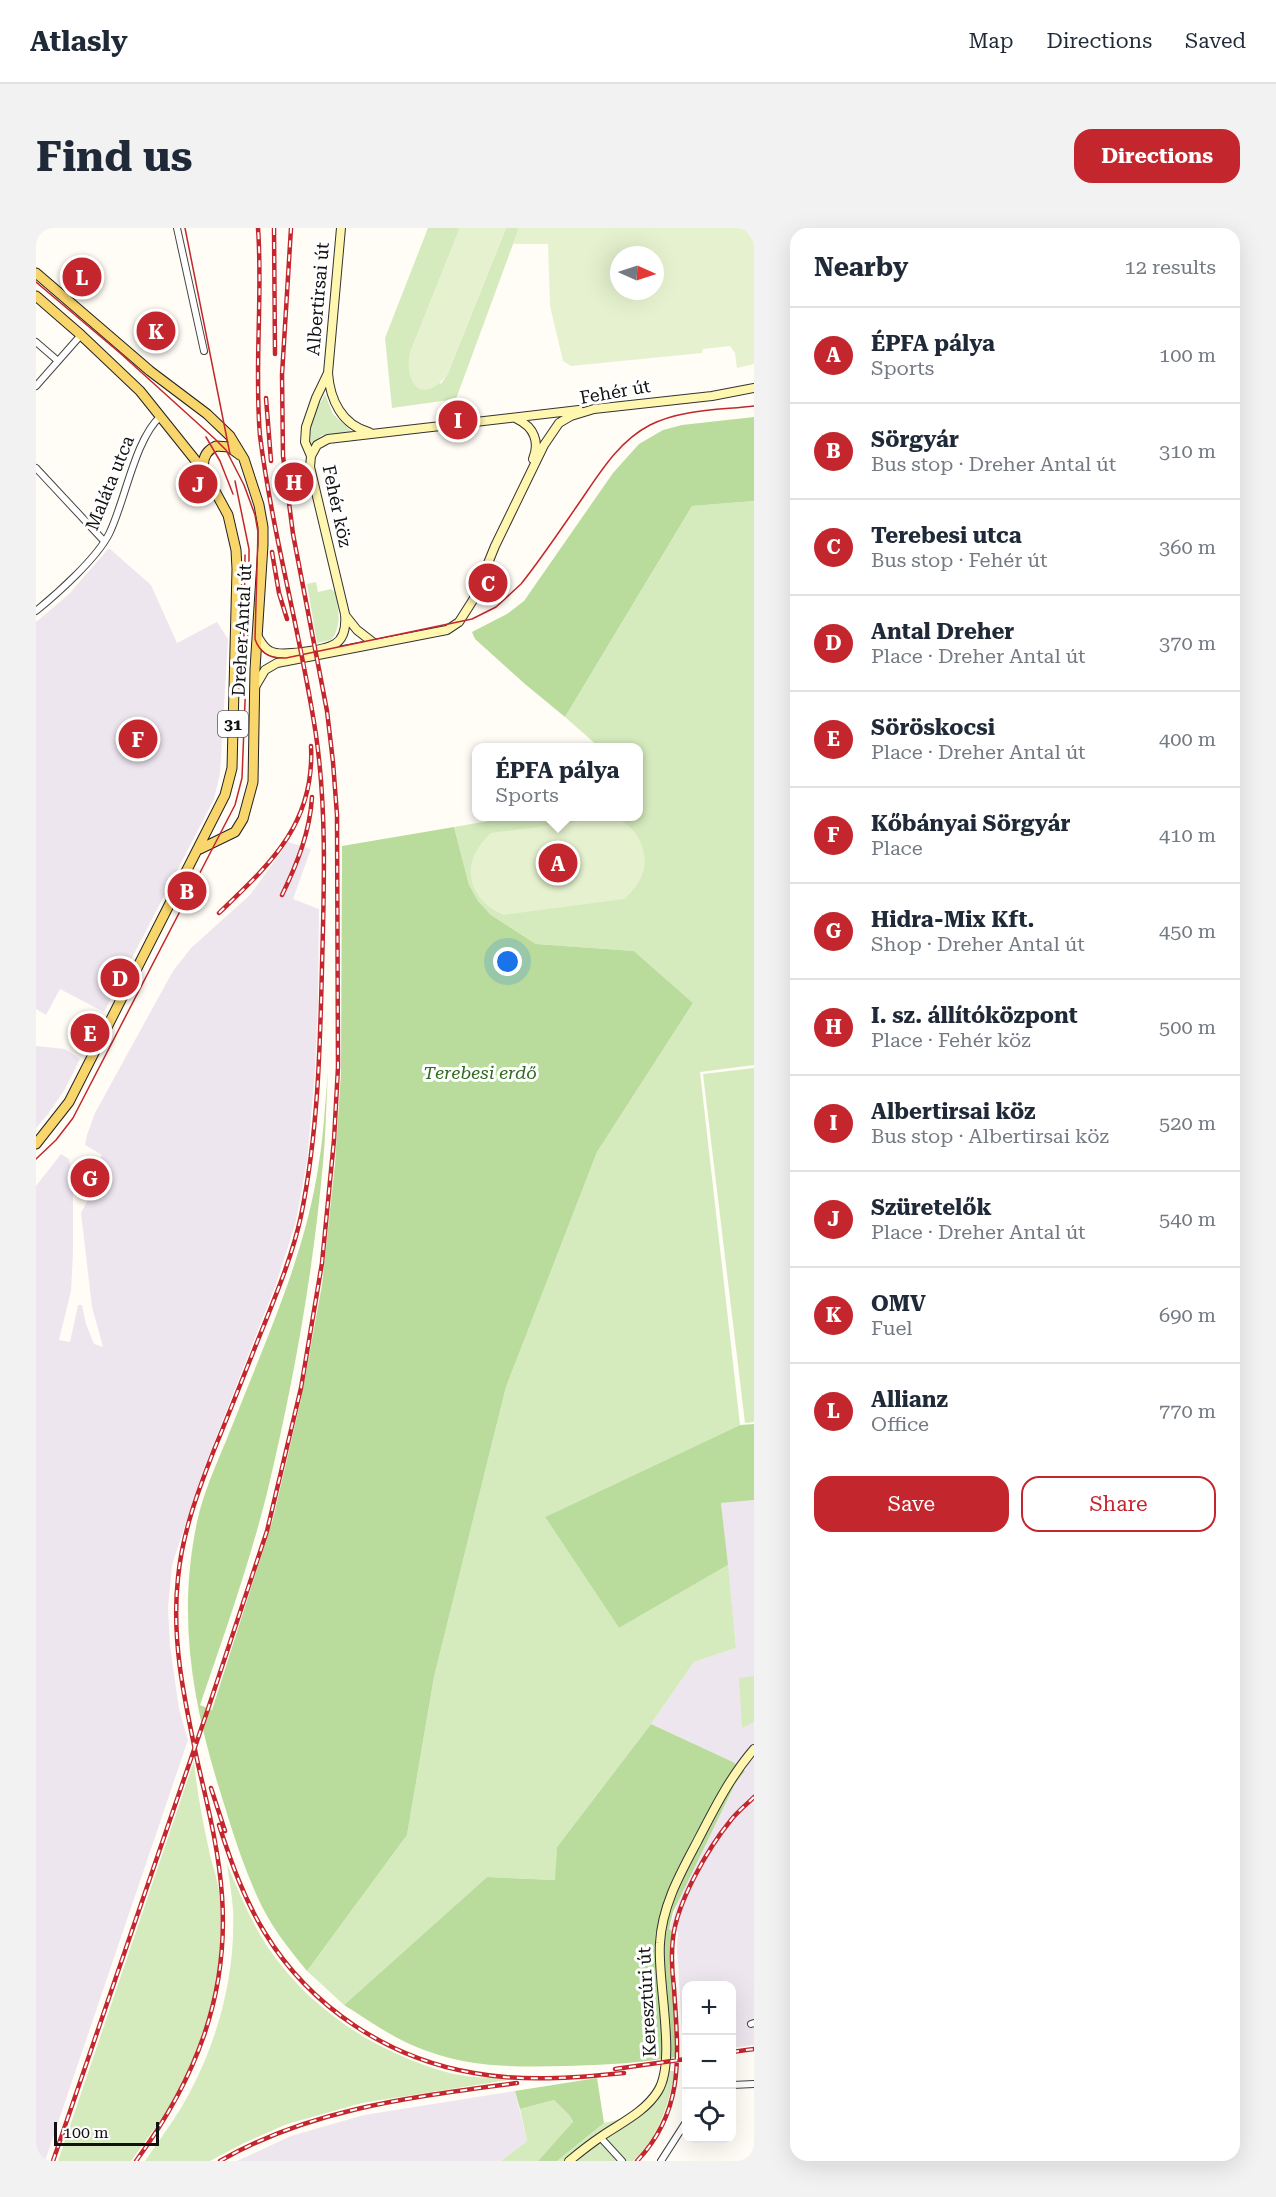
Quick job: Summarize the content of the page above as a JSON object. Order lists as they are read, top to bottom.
{
  "streets": {
    "main road": [
      "Albertirsai út",
      "Fehér út",
      "Fehér köz",
      "Dreher Antal út",
      "31",
      "Keresztúri út"
    ],
    "street": ["Maláta utca"]
  },
  "crossings": [
    ["Albertirsai út", "Fehér köz"],
    ["Fehér út", "Dreher Antal út"],
    ["Maláta utca", "31"],
    ["Fehér köz", "Dreher Antal út"],
    ["Dreher Antal út", "31"]
  ],
  "parks": ["Terebesi erdő"],
  "scale_bar": "100 m",
  "north": "right",
  "page": {
    "header": "Atlasly",
    "nav": ["Map", "Directions", "Saved"],
    "buttons": [
      "Directions",
      ["Save", "Share"]
    ],
    "title": "Find us",
    "heading": ["Nearby", "12 results"],
    "pins": [
      "L",
      "K",
      "I",
      "H",
      "J",
      "C",
      "F",
      "A",
      "B",
      "D",
      "E",
      "G"
    ],
    "list": [
      {
        "mark": "A",
        "name": "ÉPFA pálya",
        "note": "Sports",
        "value": "100 m"
      },
      {
        "mark": "B",
        "name": "Sörgyár",
        "note": "Bus stop · Dreher Antal út",
        "value": "310 m"
      },
      {
        "mark": "C",
        "name": "Terebesi utca",
        "note": "Bus stop · Fehér út",
        "value": "360 m"
      },
      {
        "mark": "D",
        "name": "Antal Dreher",
        "note": "Place · Dreher Antal út",
        "value": "370 m"
      },
      {
        "mark": "E",
        "name": "Söröskocsi",
        "note": "Place · Dreher Antal út",
        "value": "400 m"
      },
      {
        "mark": "F",
        "name": "Kőbányai Sörgyár",
        "note": "Place",
        "value": "410 m"
      },
      {
        "mark": "G",
        "name": "Hidra-Mix Kft.",
        "note": "Shop · Dreher Antal út",
        "value": "450 m"
      },
      {
        "mark": "H",
        "name": "I. sz. állítóközpont",
        "note": "Place · Fehér köz",
        "value": "500 m"
      },
      {
        "mark": "I",
        "name": "Albertirsai köz",
        "note": "Bus stop · Albertirsai köz",
        "value": "520 m"
      },
      {
        "mark": "J",
        "name": "Szüretelők",
        "note": "Place · Dreher Antal út",
        "value": "540 m"
      },
      {
        "mark": "K",
        "name": "OMV",
        "note": "Fuel",
        "value": "690 m"
      },
      {
        "mark": "L",
        "name": "Allianz",
        "note": "Office",
        "value": "770 m"
      }
    ],
    "popup": ["ÉPFA pálya", "Sports"],
    "map_buttons": ["+", "−"],
    "scale": "100 m"
  }
}
